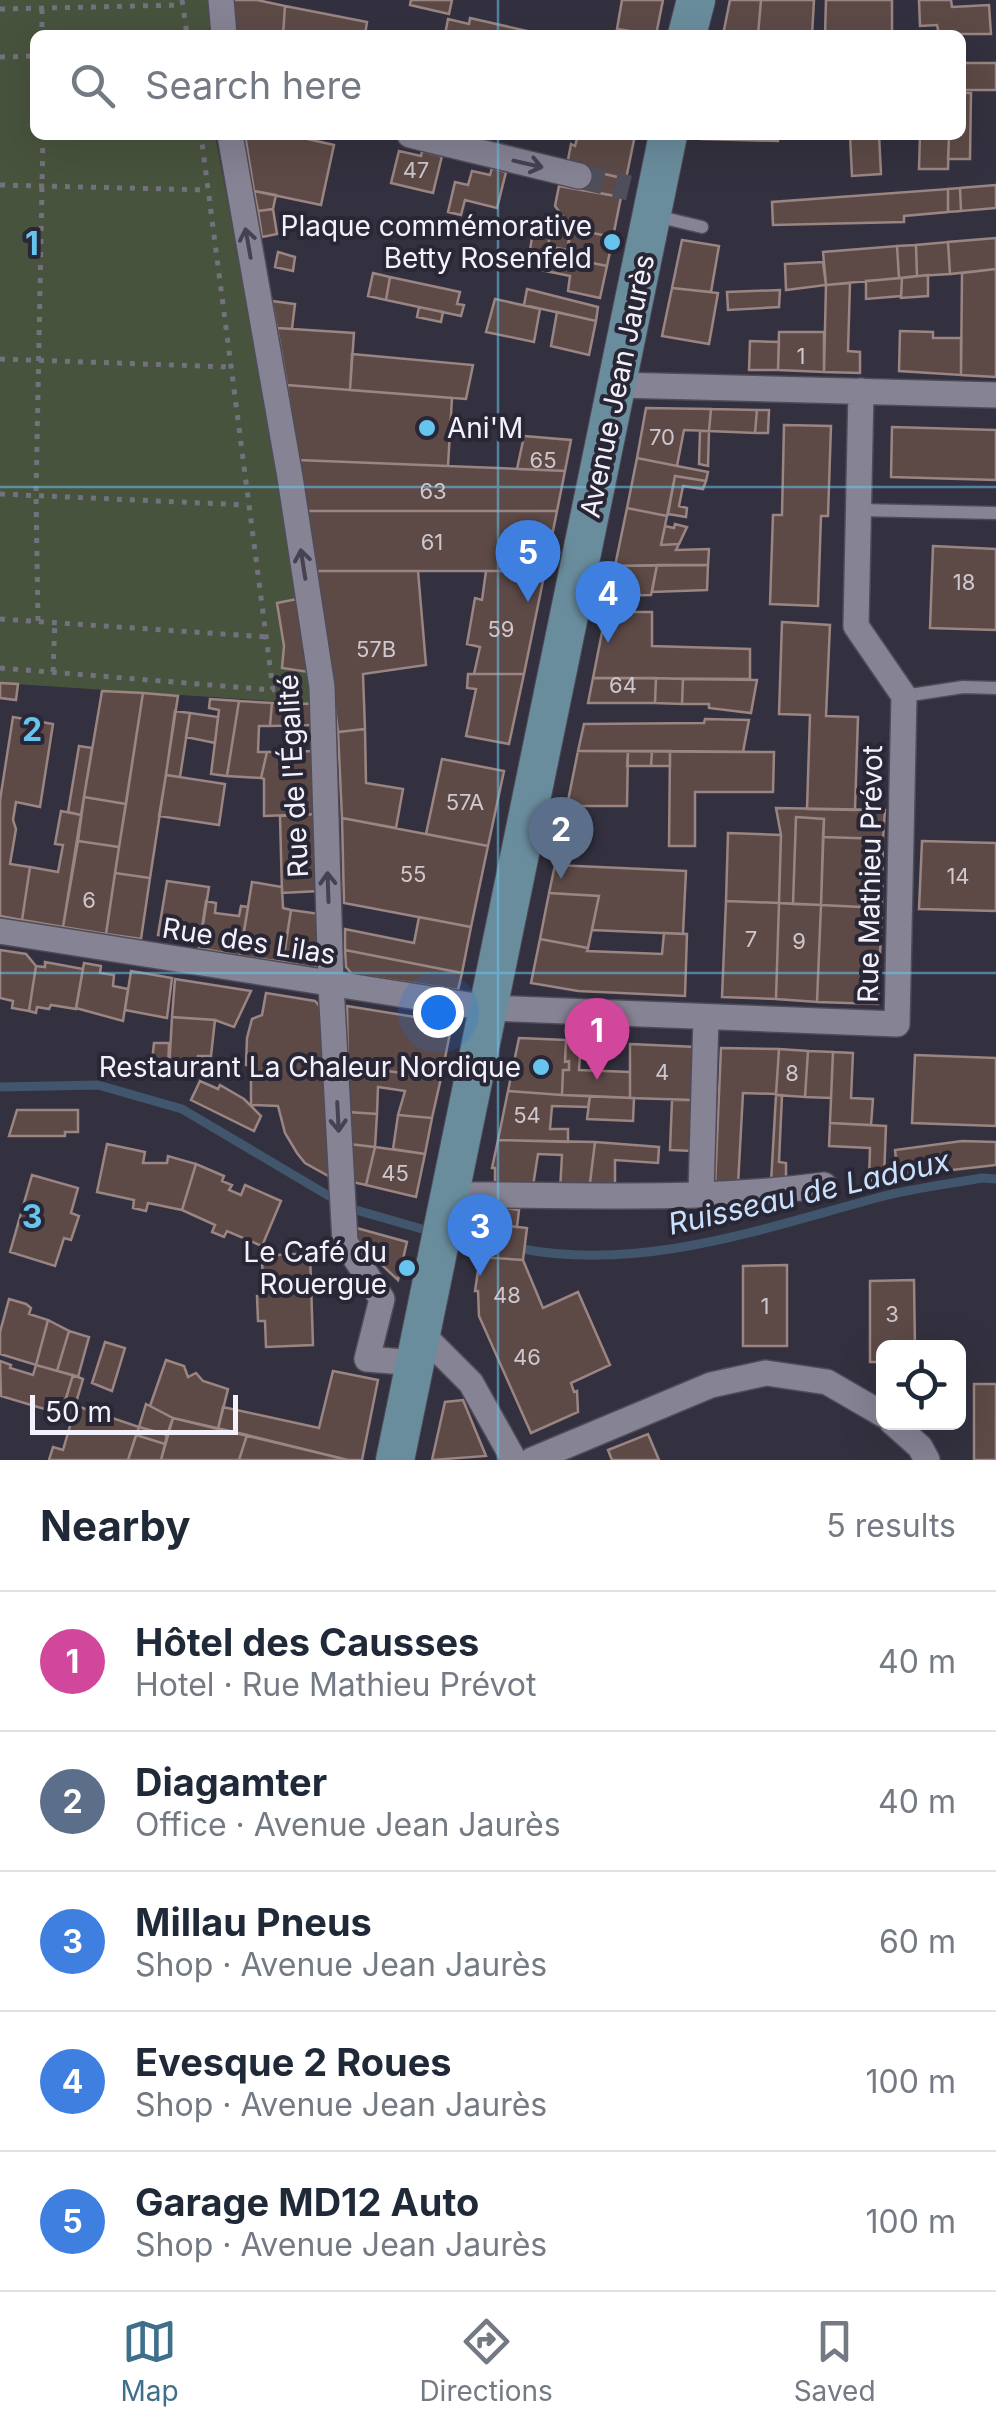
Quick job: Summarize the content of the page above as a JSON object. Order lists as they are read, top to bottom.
{
  "streets": {
    "main road": ["Avenue Jean Jaurès"],
    "street": ["Rue de l'Égalité", "Rue Mathieu Prévot", "Rue des Lilas"]
  },
  "crossings": [
    ["Avenue Jean Jaurès", "Rue de l'Égalité"],
    ["Avenue Jean Jaurès", "Rue Mathieu Prévot"],
    ["Avenue Jean Jaurès", "Rue des Lilas"],
    ["Rue de l'Égalité", "Rue des Lilas"],
    ["Rue Mathieu Prévot", "Rue des Lilas"]
  ],
  "water": ["Ruisseau de Ladoux"],
  "places": [
    "Plaque commémorative Betty Rosenfeld",
    "Ani'M",
    "Restaurant La Chaleur Nordique",
    "Le Café du Rouergue"
  ],
  "house_numbers": [
    "47",
    "1",
    "70",
    "65",
    "63",
    "61",
    "18",
    "59",
    "57B",
    "64",
    "57A",
    "55",
    "14",
    "6",
    "7",
    "9",
    "4",
    "8",
    "54",
    "45",
    "48",
    "1",
    "3",
    "46"
  ],
  "scale_bar": "50 m",
  "page": {
    "search": "Search here",
    "pins": [
      "5",
      "4",
      "2",
      "1",
      "3"
    ],
    "scale": "50 m",
    "heading": ["Nearby", "5 results"],
    "list": [
      {
        "mark": "1",
        "name": "Hôtel des Causses",
        "note": "Hotel · Rue Mathieu Prévot",
        "value": "40 m"
      },
      {
        "mark": "2",
        "name": "Diagamter",
        "note": "Office · Avenue Jean Jaurès",
        "value": "40 m"
      },
      {
        "mark": "3",
        "name": "Millau Pneus",
        "note": "Shop · Avenue Jean Jaurès",
        "value": "60 m"
      },
      {
        "mark": "4",
        "name": "Evesque 2 Roues",
        "note": "Shop · Avenue Jean Jaurès",
        "value": "100 m"
      },
      {
        "mark": "5",
        "name": "Garage MD12 Auto",
        "note": "Shop · Avenue Jean Jaurès",
        "value": "100 m"
      }
    ],
    "nav": ["Map", "Directions", "Saved"]
  },
  "grid": {
    "rows": ["1", "2", "3"]
  }
}
